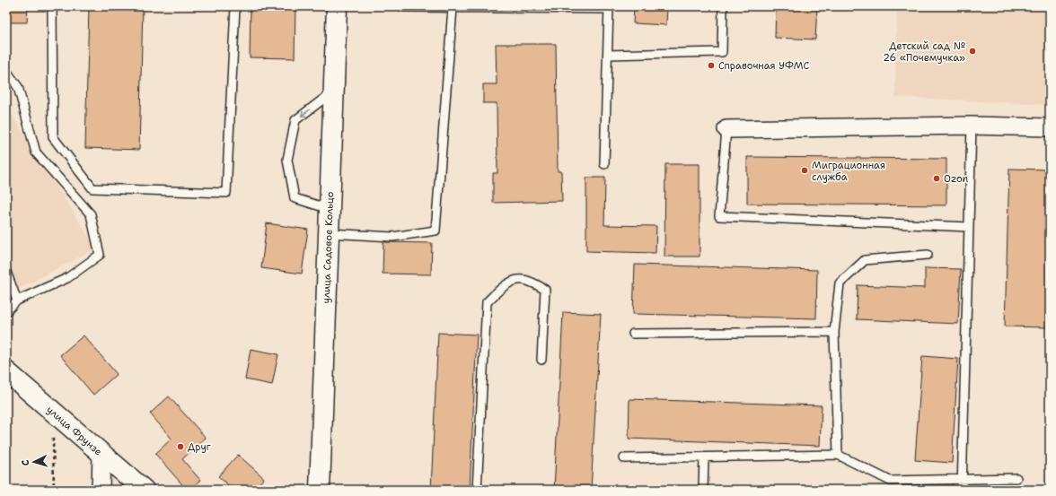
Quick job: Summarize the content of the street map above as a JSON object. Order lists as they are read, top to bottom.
{
  "streets": {
    "main road": ["улица Садовое Кольцо", "улица Фрунзе"]
  },
  "places": [
    "Детский сад № 26 «Почемучка»",
    "Справочная УФМС",
    "Миграционная служба",
    "Ozon",
    "Друг"
  ],
  "north": "left"
}
